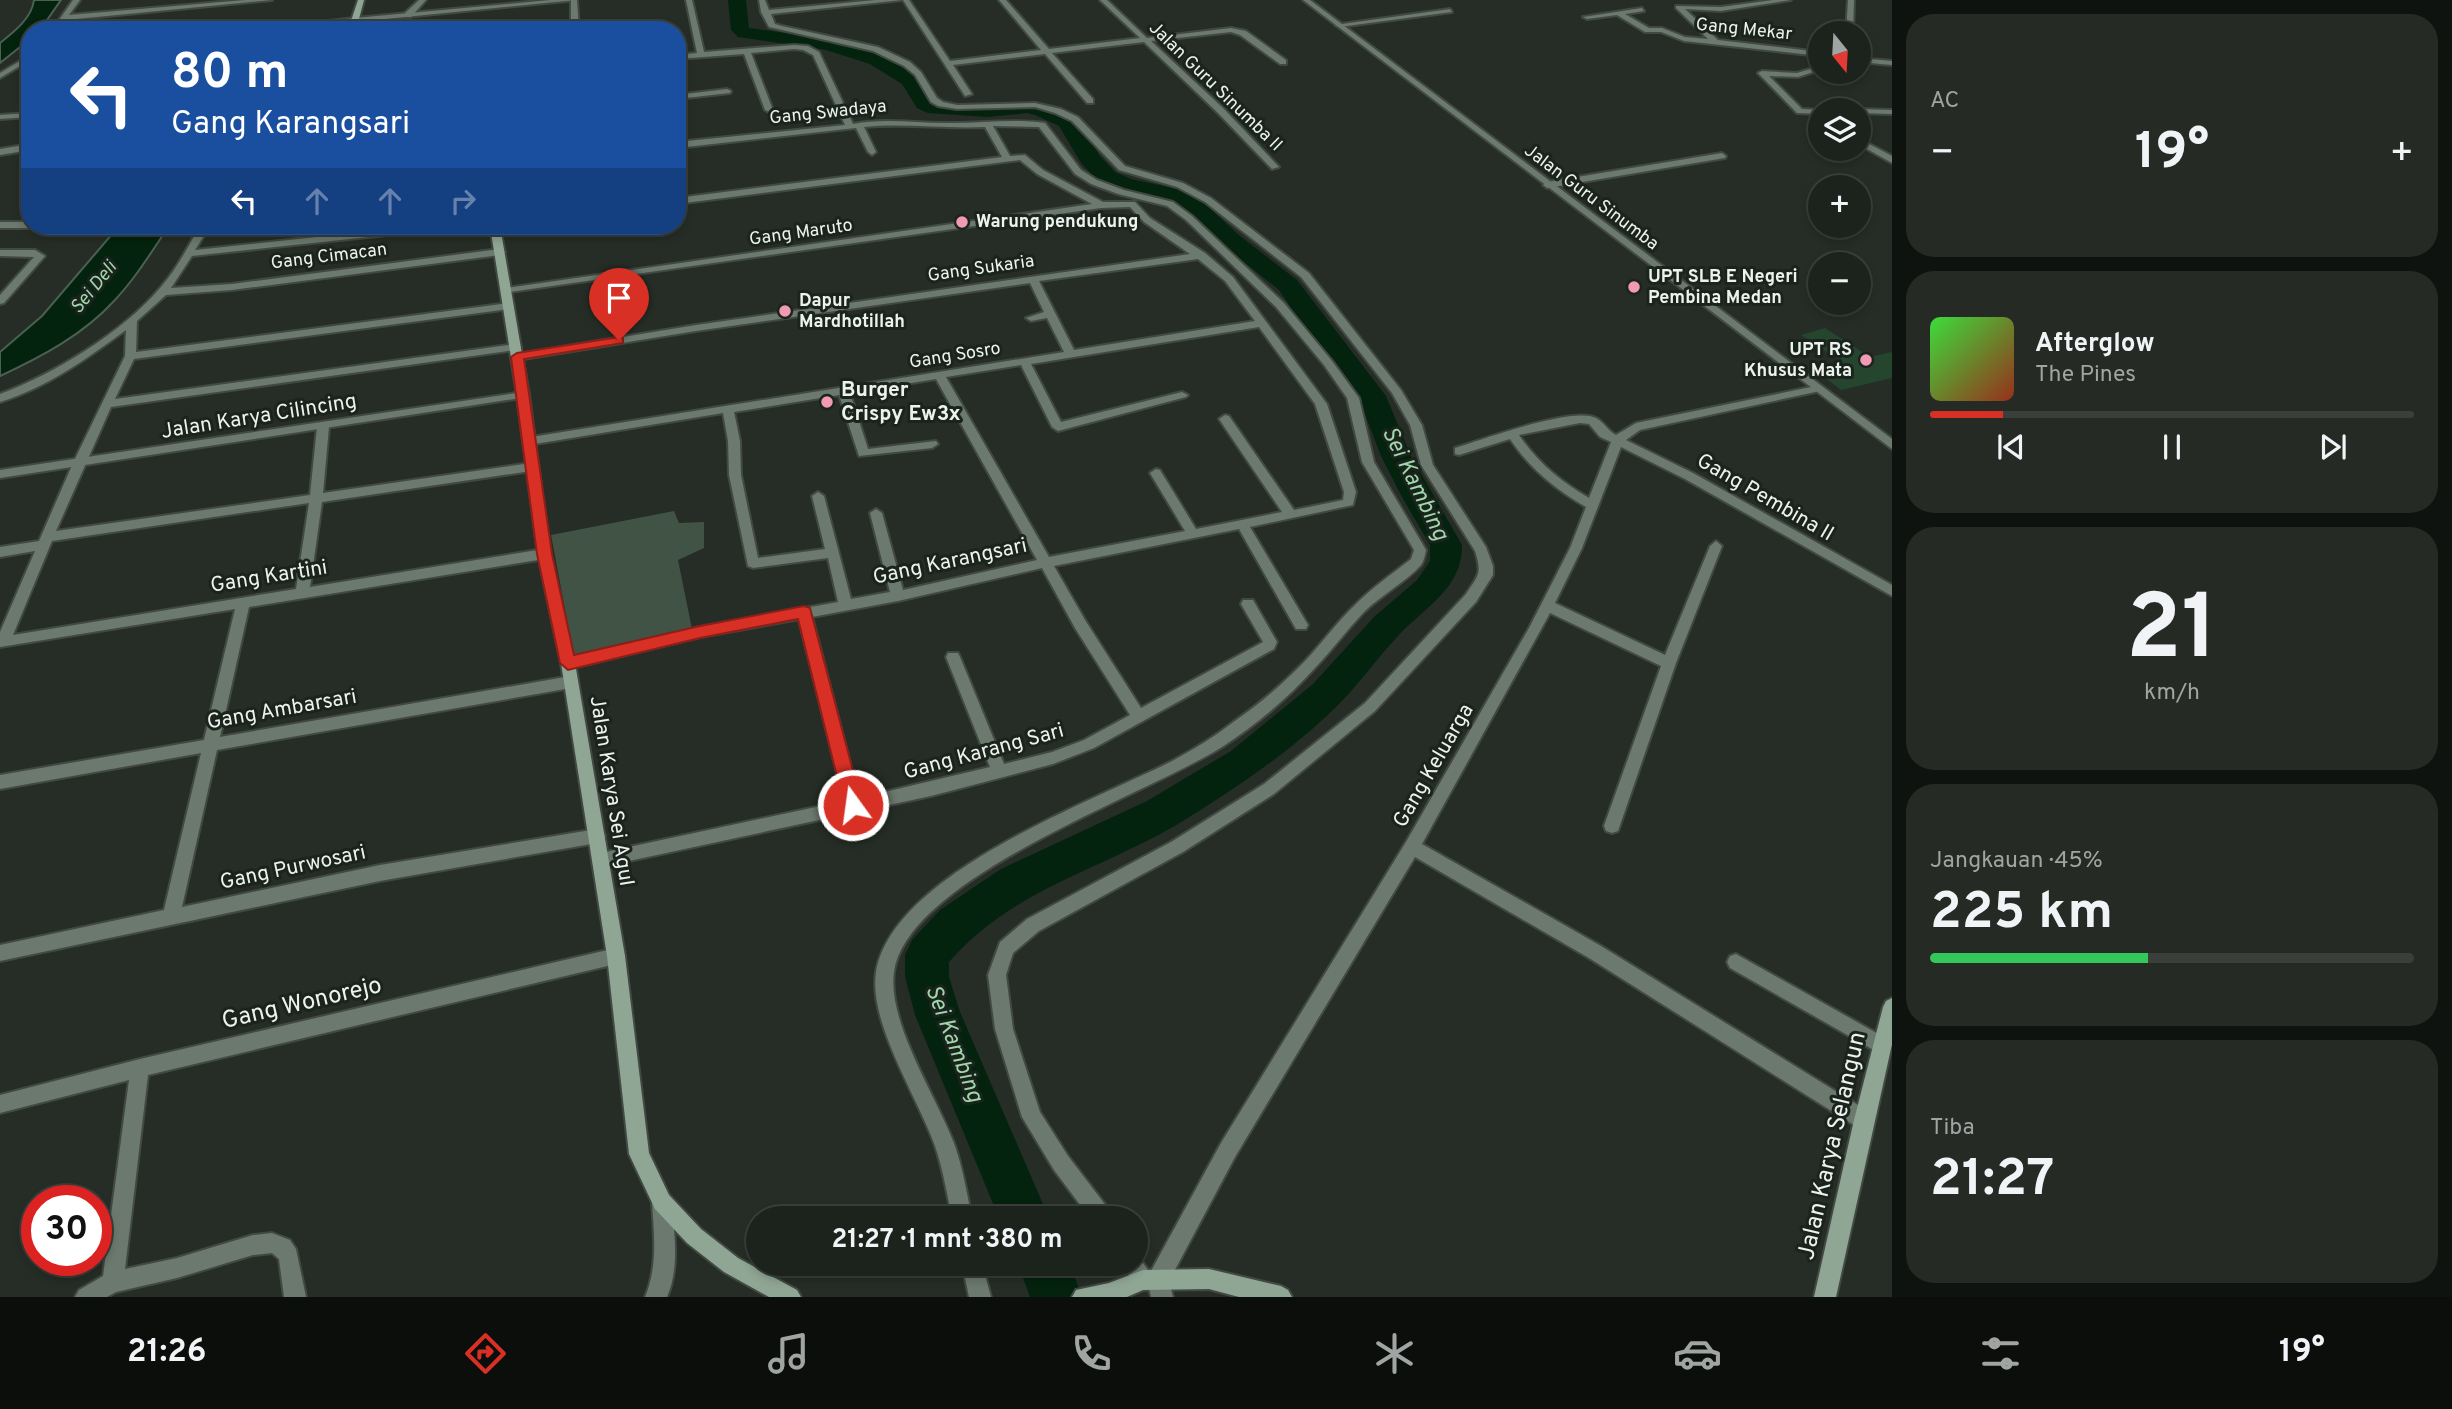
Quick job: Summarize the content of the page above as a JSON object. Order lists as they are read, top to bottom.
{
  "streets": {
    "main road": ["Jalan Karya Sei Agul", "Jalan Karya Selangun"],
    "street": [
      "Gang Mekar",
      "Jalan Guru Sinumba II",
      "Gang Swadaya",
      "Jalan Guru Sinumba",
      "Gang Maruto",
      "Gang Cimacan",
      "Gang Sukaria",
      "Gang Sosro",
      "Jalan Karya Cilincing",
      "Gang Pembina II",
      "Gang Karangsari",
      "Gang Kartini",
      "Gang Ambarsari",
      "Gang Karang Sari",
      "Gang Keluarga",
      "Gang Purwosari",
      "Gang Wonorejo"
    ]
  },
  "crossings": [
    ["Gang Maruto", "Jalan Karya Sei Agul"],
    ["Gang Cimacan", "Jalan Karya Sei Agul"],
    ["Gang Sukaria", "Jalan Karya Sei Agul"],
    ["Gang Sosro", "Gang Karangsari"],
    ["Gang Sosro", "Jalan Karya Sei Agul"],
    ["Jalan Karya Cilincing", "Jalan Karya Sei Agul"],
    ["Gang Pembina II", "Gang Keluarga"],
    ["Gang Karangsari", "Jalan Karya Sei Agul"],
    ["Gang Kartini", "Jalan Karya Sei Agul"],
    ["Gang Ambarsari", "Jalan Karya Sei Agul"],
    ["Gang Karang Sari", "Jalan Karya Sei Agul"],
    ["Jalan Karya Sei Agul", "Gang Purwosari"],
    ["Jalan Karya Sei Agul", "Gang Wonorejo"]
  ],
  "water": ["Sei Deli", "Sei Kambing"],
  "places": [
    "Warung pendukung",
    "UPT SLB E Negeri Pembina Medan",
    "Dapur Mardhotillah",
    "UPT RS Khusus Mata",
    "Burger Crispy Ew3x"
  ],
  "north": "bottom",
  "page": {
    "tile": [
      "AC",
      ["21", "km/h"],
      ["Jangkauan · 45%", "225 km"],
      ["Tiba", "21:27"]
    ],
    "map_buttons": ["+", "−"],
    "turn": ["80 m", "Gang Karangsari"],
    "heat": ["−", "19°", "+"],
    "song": ["Afterglow", "The Pines"],
    "limit": "30",
    "trip": "21:27 · 1 mnt · 380 m",
    "tabs": ["21:26", "19°"]
  }
}
